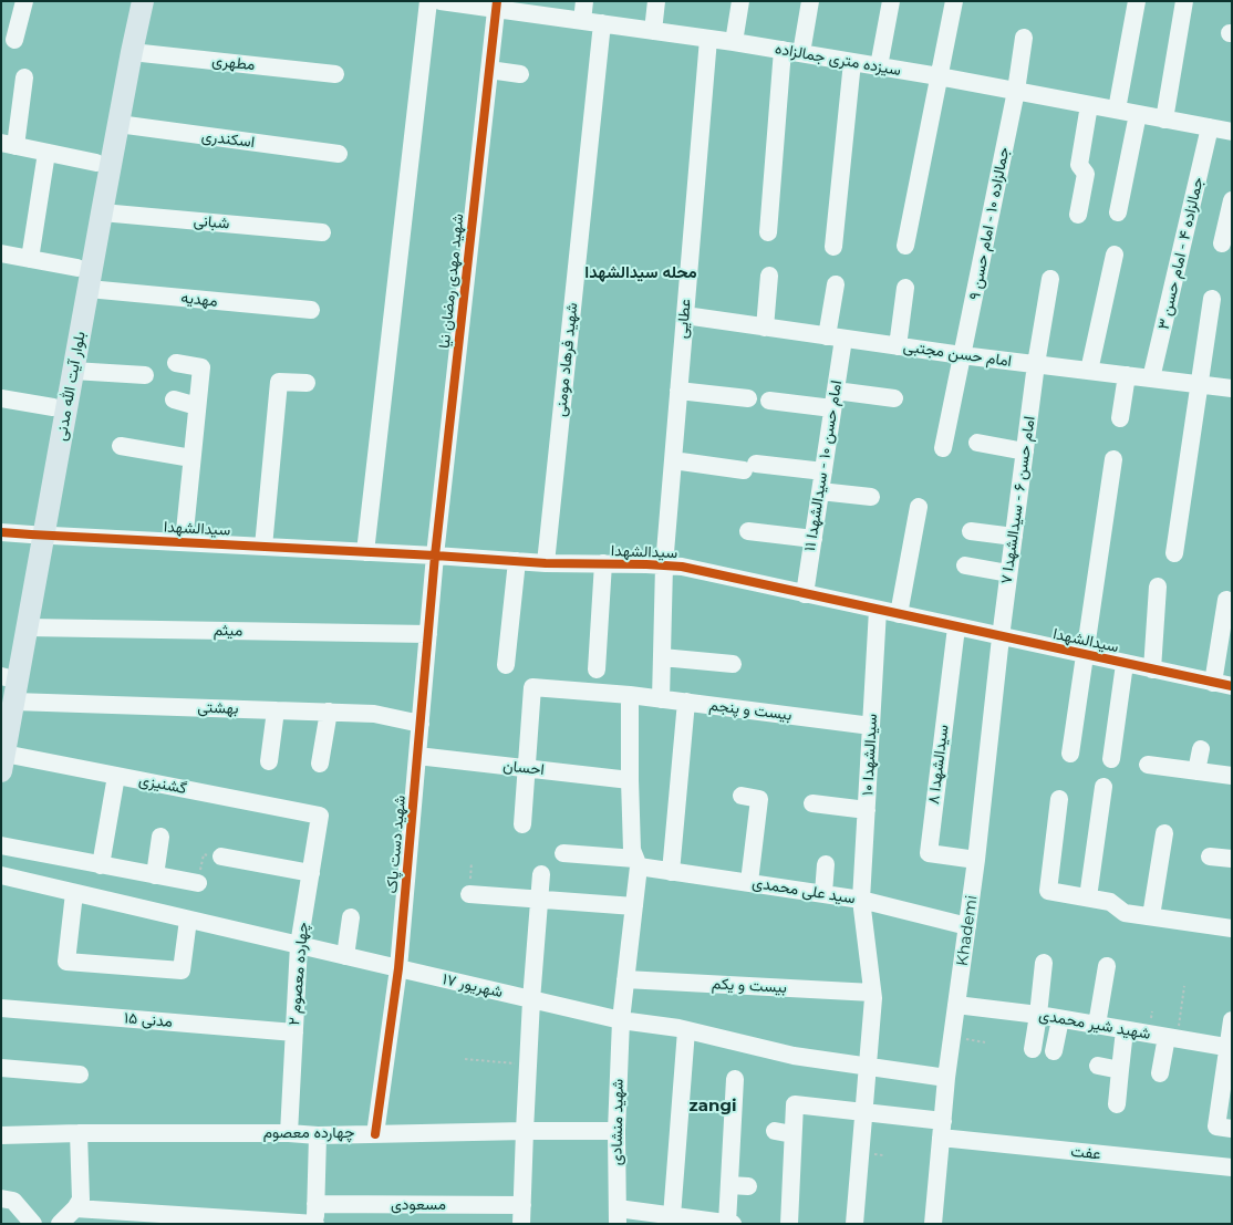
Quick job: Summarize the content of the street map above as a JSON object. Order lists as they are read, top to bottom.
{
  "streets": {
    "main road": ["بلوار آیت الله مدنی"],
    "street": [
      "سیزده متری جمالزاده",
      "مطهری",
      "اسکندری",
      "شبانی",
      "جمالزاده ۱۰ - امام حسن ۹",
      "جمالزاده ۴ - امام حسن ۳",
      "شهید مهدی رمضان نیا",
      "مهدیه",
      "عطایی",
      "امام حسن مجتبی",
      "شهید فرهاد مومنی",
      "امام حسن ۱۰ - سیدالشهدا ۱۱",
      "امام حسن ۶ - سیدالشهدا ۷",
      "سیدالشهدا",
      "میثم",
      "بهشتی",
      "بیست و پنجم",
      "سیدالشهدا ۱۰",
      "سیدالشهدا ۸",
      "احسان",
      "گشنیزی",
      "شهید دست پاک",
      "سید علی محمدی",
      "Khademi",
      "چهارده معصوم ۲",
      "۱۷ شهریور",
      "بیست و یکم",
      "مدنی ۱۵",
      "شهید شیر محمدی",
      "شهید منشادی",
      "چهارده معصوم",
      "عفت",
      "مسعودی"
    ]
  },
  "crossings": [
    ["سیزده متری جمالزاده", "جمالزاده ۱۰ - امام حسن ۹"],
    ["سیزده متری جمالزاده", "جمالزاده ۴ - امام حسن ۳"],
    ["سیزده متری جمالزاده", "شهید مهدی رمضان نیا"],
    ["سیزده متری جمالزاده", "عطایی"],
    ["سیزده متری جمالزاده", "شهید فرهاد مومنی"],
    ["مطهری", "بلوار آیت الله مدنی"],
    ["اسکندری", "بلوار آیت الله مدنی"],
    ["شبانی", "بلوار آیت الله مدنی"],
    ["جمالزاده ۱۰ - امام حسن ۹", "امام حسن مجتبی"],
    ["جمالزاده ۴ - امام حسن ۳", "امام حسن مجتبی"],
    ["شهید مهدی رمضان نیا", "سیدالشهدا"],
    ["شهید مهدی رمضان نیا", "شهید دست پاک"],
    ["مهدیه", "بلوار آیت الله مدنی"],
    ["عطایی", "امام حسن مجتبی"],
    ["عطایی", "سیدالشهدا"],
    ["عطایی", "بیست و پنجم"],
    ["امام حسن مجتبی", "امام حسن ۱۰ - سیدالشهدا ۱۱"],
    ["امام حسن مجتبی", "امام حسن ۶ - سیدالشهدا ۷"],
    ["شهید فرهاد مومنی", "سیدالشهدا"],
    ["بلوار آیت الله مدنی", "سیدالشهدا"],
    ["بلوار آیت الله مدنی", "میثم"],
    ["بلوار آیت الله مدنی", "بهشتی"],
    ["بلوار آیت الله مدنی", "گشنیزی"],
    ["امام حسن ۱۰ - سیدالشهدا ۱۱", "سیدالشهدا"],
    ["امام حسن ۶ - سیدالشهدا ۷", "سیدالشهدا"],
    ["امام حسن ۶ - سیدالشهدا ۷", "Khademi"],
    ["سیدالشهدا", "سیدالشهدا ۱۰"],
    ["سیدالشهدا", "سیدالشهدا ۸"],
    ["سیدالشهدا", "شهید دست پاک"],
    ["سیدالشهدا", "Khademi"],
    ["میثم", "شهید دست پاک"],
    ["بهشتی", "شهید دست پاک"],
    ["بیست و پنجم", "سیدالشهدا ۱۰"],
    ["بیست و پنجم", "احسان"],
    ["بیست و پنجم", "شهید منشادی"],
    ["سیدالشهدا ۱۰", "سید علی محمدی"],
    ["سیدالشهدا ۱۰", "۱۷ شهریور"],
    ["سیدالشهدا ۱۰", "بیست و یکم"],
    ["سیدالشهدا ۱۰", "عفت"],
    ["سیدالشهدا ۸", "Khademi"],
    ["احسان", "شهید دست پاک"],
    ["احسان", "شهید منشادی"],
    ["گشنیزی", "چهارده معصوم ۲"],
    ["شهید دست پاک", "۱۷ شهریور"],
    ["شهید دست پاک", "چهارده معصوم"],
    ["سید علی محمدی", "Khademi"],
    ["سید علی محمدی", "شهید منشادی"],
    ["Khademi", "۱۷ شهریور"],
    ["Khademi", "شهید شیر محمدی"],
    ["Khademi", "عفت"],
    ["چهارده معصوم ۲", "۱۷ شهریور"],
    ["چهارده معصوم ۲", "مدنی ۱۵"],
    ["چهارده معصوم ۲", "چهارده معصوم"],
    ["۱۷ شهریور", "شهید منشادی"],
    ["بیست و یکم", "شهید منشادی"],
    ["شهید منشادی", "چهارده معصوم"]
  ],
  "districts": ["محله سیدالشهدا", "zangi"]
}
